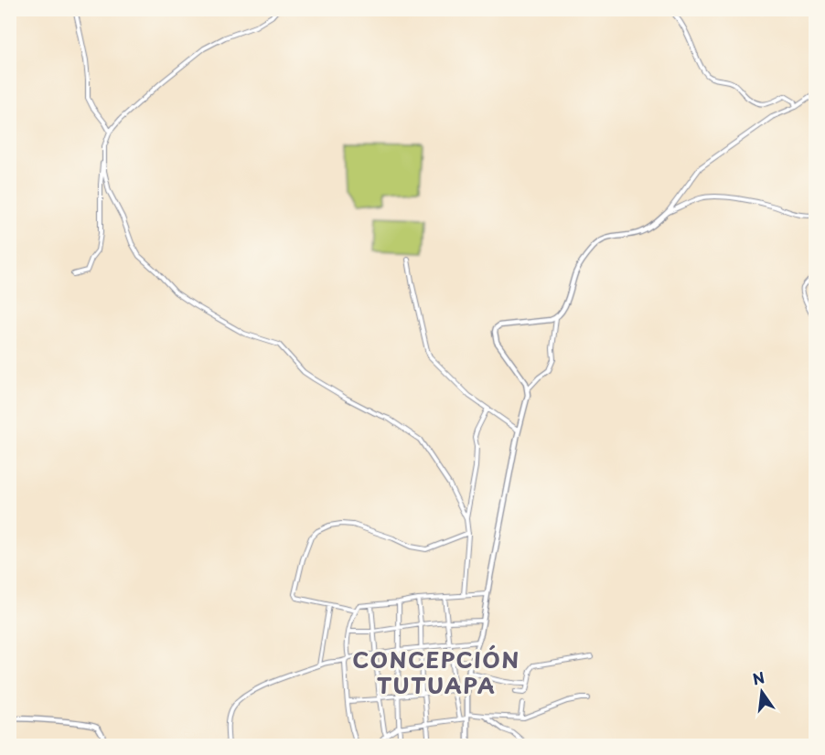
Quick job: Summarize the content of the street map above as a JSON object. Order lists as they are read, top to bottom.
{
  "districts": ["CONCEPCIÓN TUTUAPA"],
  "north": "top"
}
